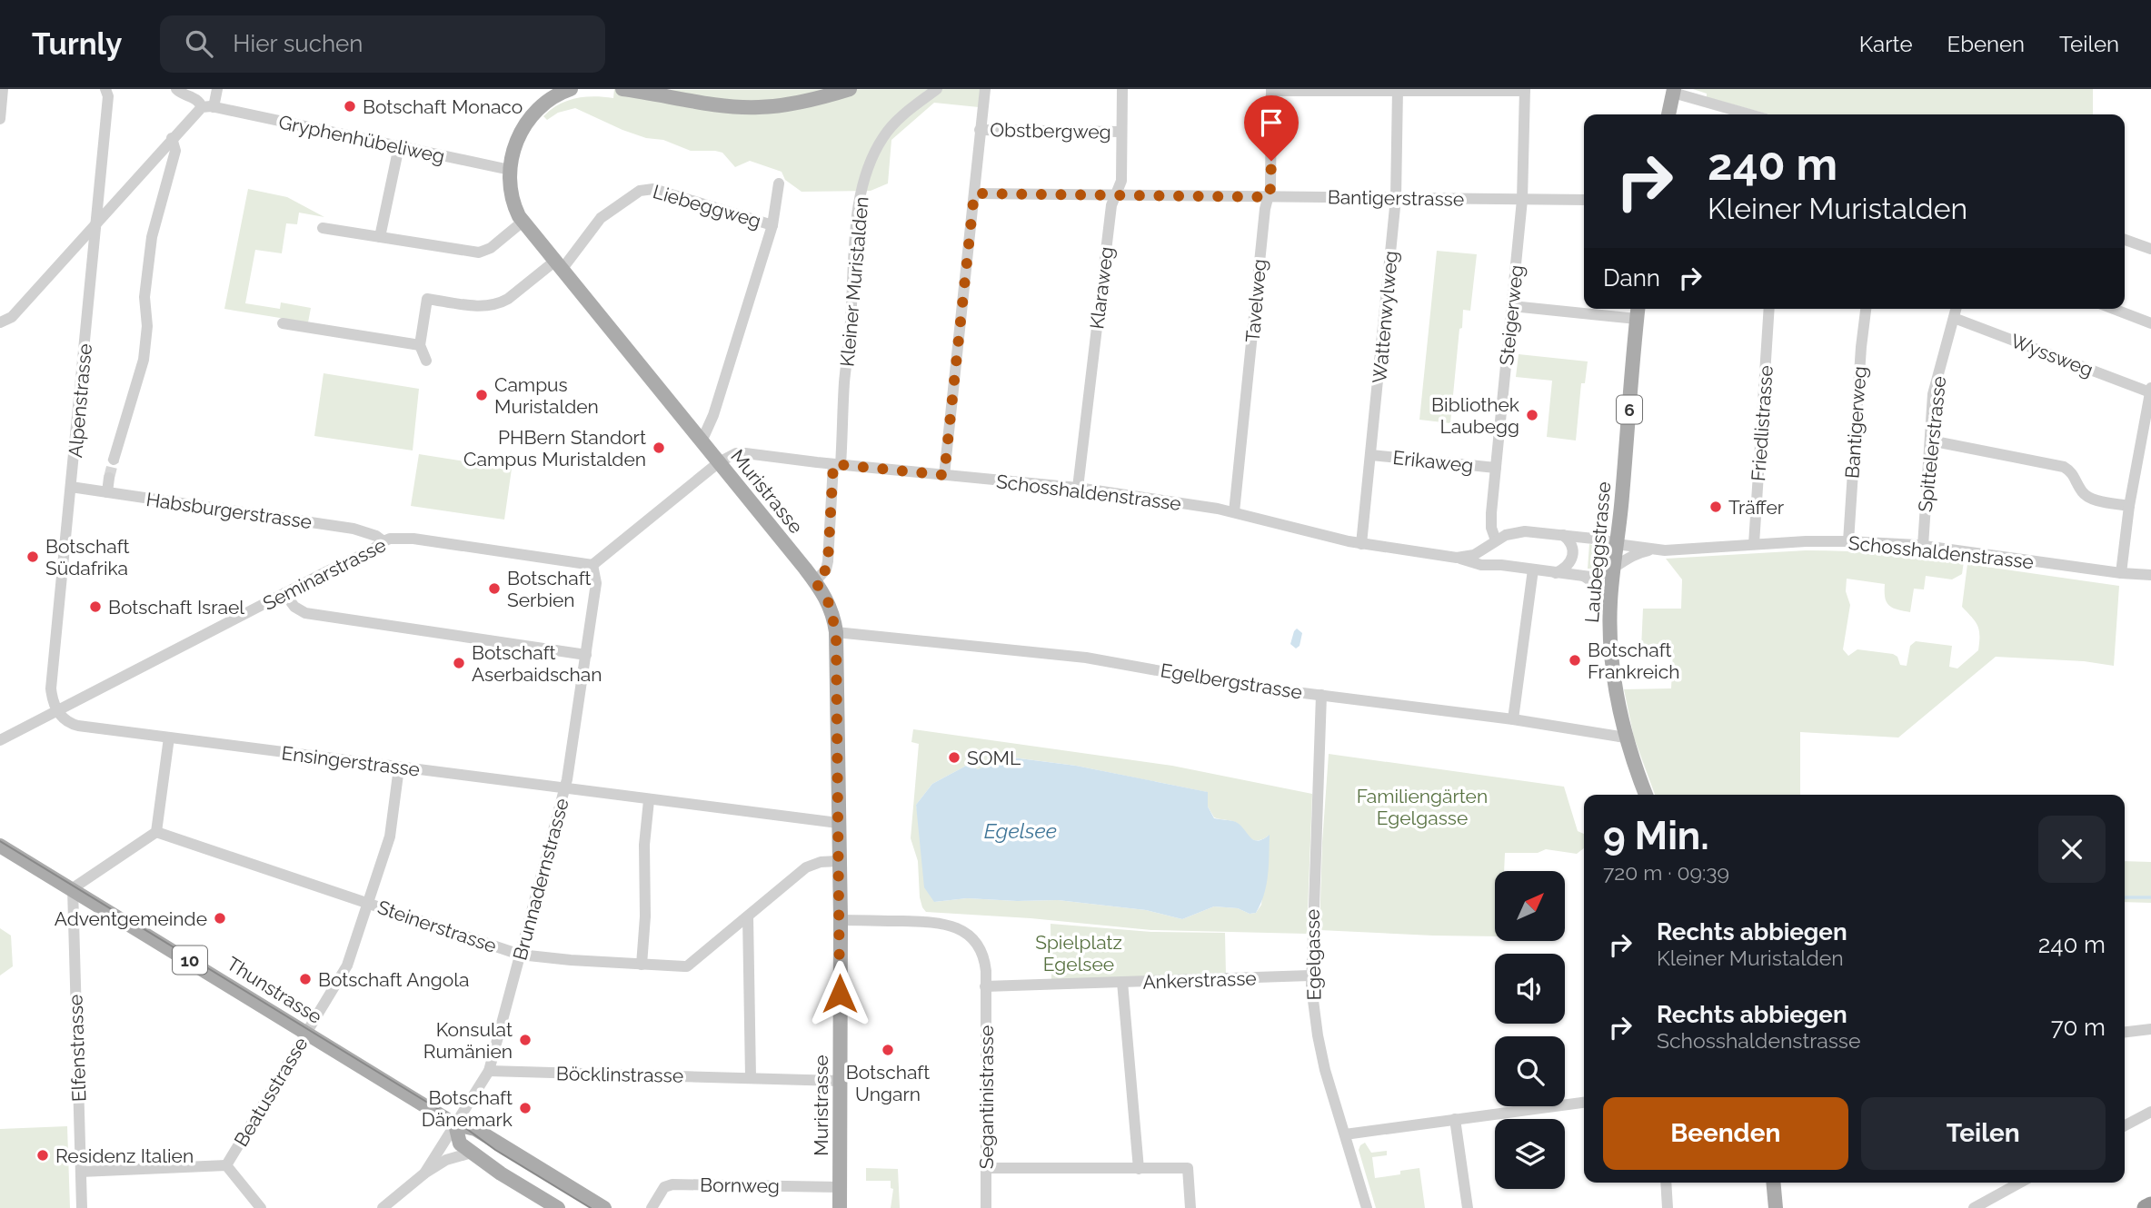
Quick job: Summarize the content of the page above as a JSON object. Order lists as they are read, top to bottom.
{
  "streets": {
    "main road": [
      "6",
      "Muristrasse",
      "Laubeggstrasse",
      "10",
      "Thunstrasse"
    ],
    "street": [
      "Obstbergweg",
      "Gryphenhübeliweg",
      "Bantigerstrasse",
      "Liebeggweg",
      "Kleiner Muristalden",
      "Klaraweg",
      "Tavelweg",
      "Steigerweg",
      "Wattenwylweg",
      "Wyssweg",
      "Alpenstrasse",
      "Bantigerweg",
      "Friedlistrasse",
      "Spittelerstrasse",
      "Erikaweg",
      "Schosshaldenstrasse",
      "Habsburgerstrasse",
      "Seminarstrasse",
      "Egelbergstrasse",
      "Ensingerstrasse",
      "Brunnadernstrasse",
      "Steinerstrasse",
      "Egelgasse",
      "Ankerstrasse",
      "Elfenstrasse",
      "Böcklinstrasse",
      "Beatusstrasse",
      "Segantinistrasse",
      "Bornweg"
    ]
  },
  "crossings": [
    ["Obstbergweg", "Klaraweg"],
    ["Gryphenhübeliweg", "Muristrasse"],
    ["Bantigerstrasse", "Klaraweg"],
    ["Bantigerstrasse", "Tavelweg"],
    ["Bantigerstrasse", "Steigerweg"],
    ["Bantigerstrasse", "Wattenwylweg"],
    ["Liebeggweg", "Muristrasse"],
    ["Kleiner Muristalden", "Muristrasse"],
    ["Kleiner Muristalden", "Schosshaldenstrasse"],
    ["Klaraweg", "Schosshaldenstrasse"],
    ["Tavelweg", "Schosshaldenstrasse"],
    ["Steigerweg", "Erikaweg"],
    ["Steigerweg", "Schosshaldenstrasse"],
    ["Wattenwylweg", "Erikaweg"],
    ["Wattenwylweg", "Schosshaldenstrasse"],
    ["Alpenstrasse", "Habsburgerstrasse"],
    ["Alpenstrasse", "Seminarstrasse"],
    ["Alpenstrasse", "Ensingerstrasse"],
    ["Bantigerweg", "Schosshaldenstrasse"],
    ["Friedlistrasse", "Schosshaldenstrasse"],
    ["Spittelerstrasse", "Schosshaldenstrasse"],
    ["Muristrasse", "Schosshaldenstrasse"],
    ["Muristrasse", "Egelbergstrasse"],
    ["Muristrasse", "Ensingerstrasse"],
    ["Muristrasse", "Steinerstrasse"],
    ["Muristrasse", "Böcklinstrasse"],
    ["Muristrasse", "Segantinistrasse"],
    ["Muristrasse", "Bornweg"],
    ["Schosshaldenstrasse", "Laubeggstrasse"],
    ["Habsburgerstrasse", "Seminarstrasse"],
    ["Laubeggstrasse", "Egelbergstrasse"],
    ["Seminarstrasse", "Ensingerstrasse"],
    ["Seminarstrasse", "Brunnadernstrasse"],
    ["Egelbergstrasse", "Egelgasse"],
    ["Ensingerstrasse", "Brunnadernstrasse"],
    ["Ensingerstrasse", "Beatusstrasse"],
    ["Brunnadernstrasse", "Steinerstrasse"],
    ["Brunnadernstrasse", "Thunstrasse"],
    ["Brunnadernstrasse", "Böcklinstrasse"],
    ["Steinerstrasse", "Beatusstrasse"],
    ["Egelgasse", "Ankerstrasse"],
    ["Thunstrasse", "Elfenstrasse"],
    ["Thunstrasse", "Beatusstrasse"],
    ["Elfenstrasse", "Beatusstrasse"]
  ],
  "water": ["Egelsee"],
  "parks": ["Familiengärten Egelgasse", "Spielplatz Egelsee"],
  "places": [
    "Botschaft Monaco",
    "Campus Muristalden",
    "Bibliothek Laubegg",
    "PHBern Standort Campus Muristalden",
    "Träffer",
    "Botschaft Südafrika",
    "Botschaft Serbien",
    "Botschaft Israel",
    "Botschaft Frankreich",
    "Botschaft Aserbaidschan",
    "SOML",
    "Adventgemeinde",
    "Botschaft Angola",
    "Konsulat Rumänien",
    "Botschaft Ungarn",
    "Botschaft Dänemark",
    "Residenz Italien"
  ],
  "north": "top right",
  "page": {
    "header": "Turnly",
    "search": "Hier suchen",
    "nav": ["Karte", "Ebenen", "Teilen"],
    "turn": ["240 m", "Kleiner Muristalden"],
    "then": "Dann",
    "heading": ["9 Min.", "720 m · 09:39"],
    "list": [
      {
        "name": "Rechts abbiegen",
        "note": "Kleiner Muristalden",
        "value": "240 m"
      },
      {
        "name": "Rechts abbiegen",
        "note": "Schosshaldenstrasse",
        "value": "70 m"
      }
    ],
    "buttons": ["Beenden", "Teilen"]
  }
}
